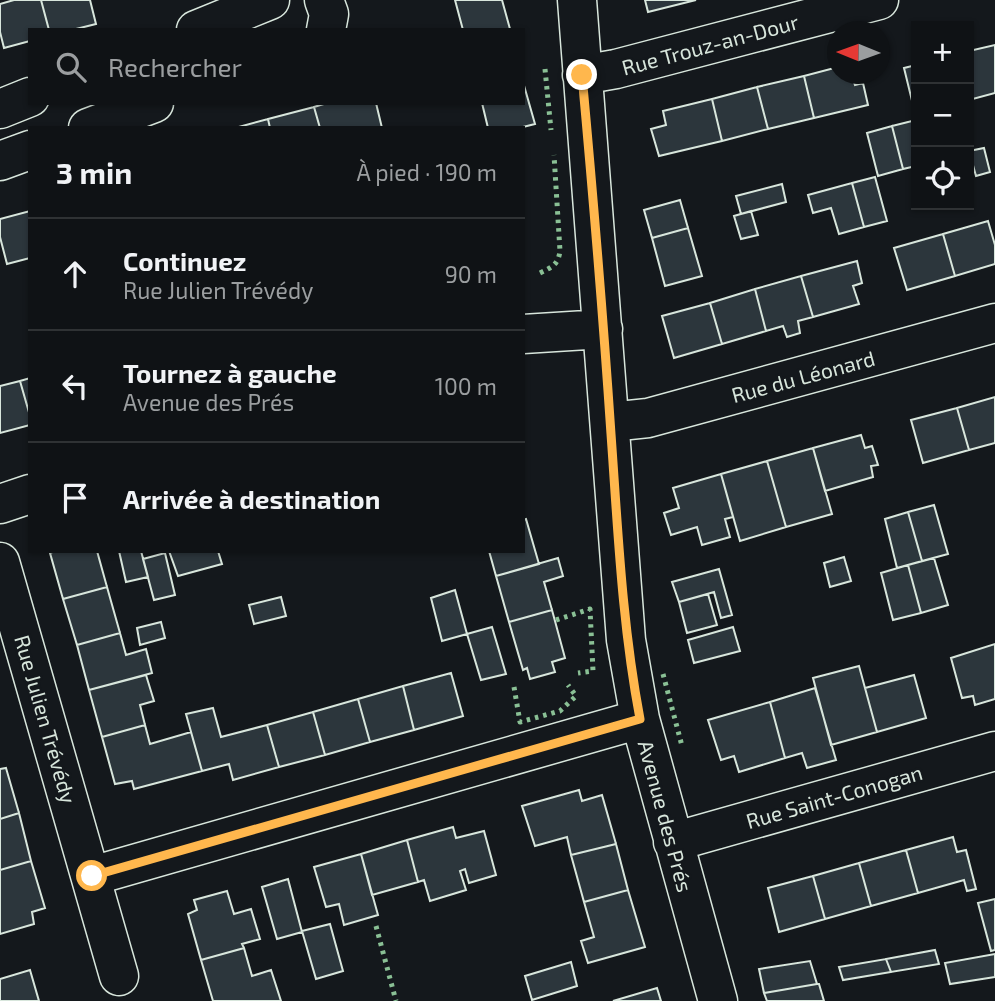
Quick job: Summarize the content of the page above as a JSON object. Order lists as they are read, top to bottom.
{
  "streets": {
    "street": [
      "Rue Trouz-an-Dour",
      "Rue du Léonard",
      "Rue Julien Trévédy",
      "Rue Saint-Conogan",
      "Avenue des Prés"
    ]
  },
  "crossings": [
    ["Rue Trouz-an-Dour", "Avenue des Prés"],
    ["Rue du Léonard", "Avenue des Prés"],
    ["Rue Saint-Conogan", "Avenue des Prés"]
  ],
  "north": "left",
  "page": {
    "map_buttons": ["+", "−"],
    "search": "Rechercher",
    "heading": ["3 min", "À pied · 190 m"],
    "list": [
      ["Continuez", "Rue Julien Trévédy", "90 m"],
      ["Tournez à gauche", "Avenue des Prés", "100 m"],
      "Arrivée à destination"
    ]
  }
}
